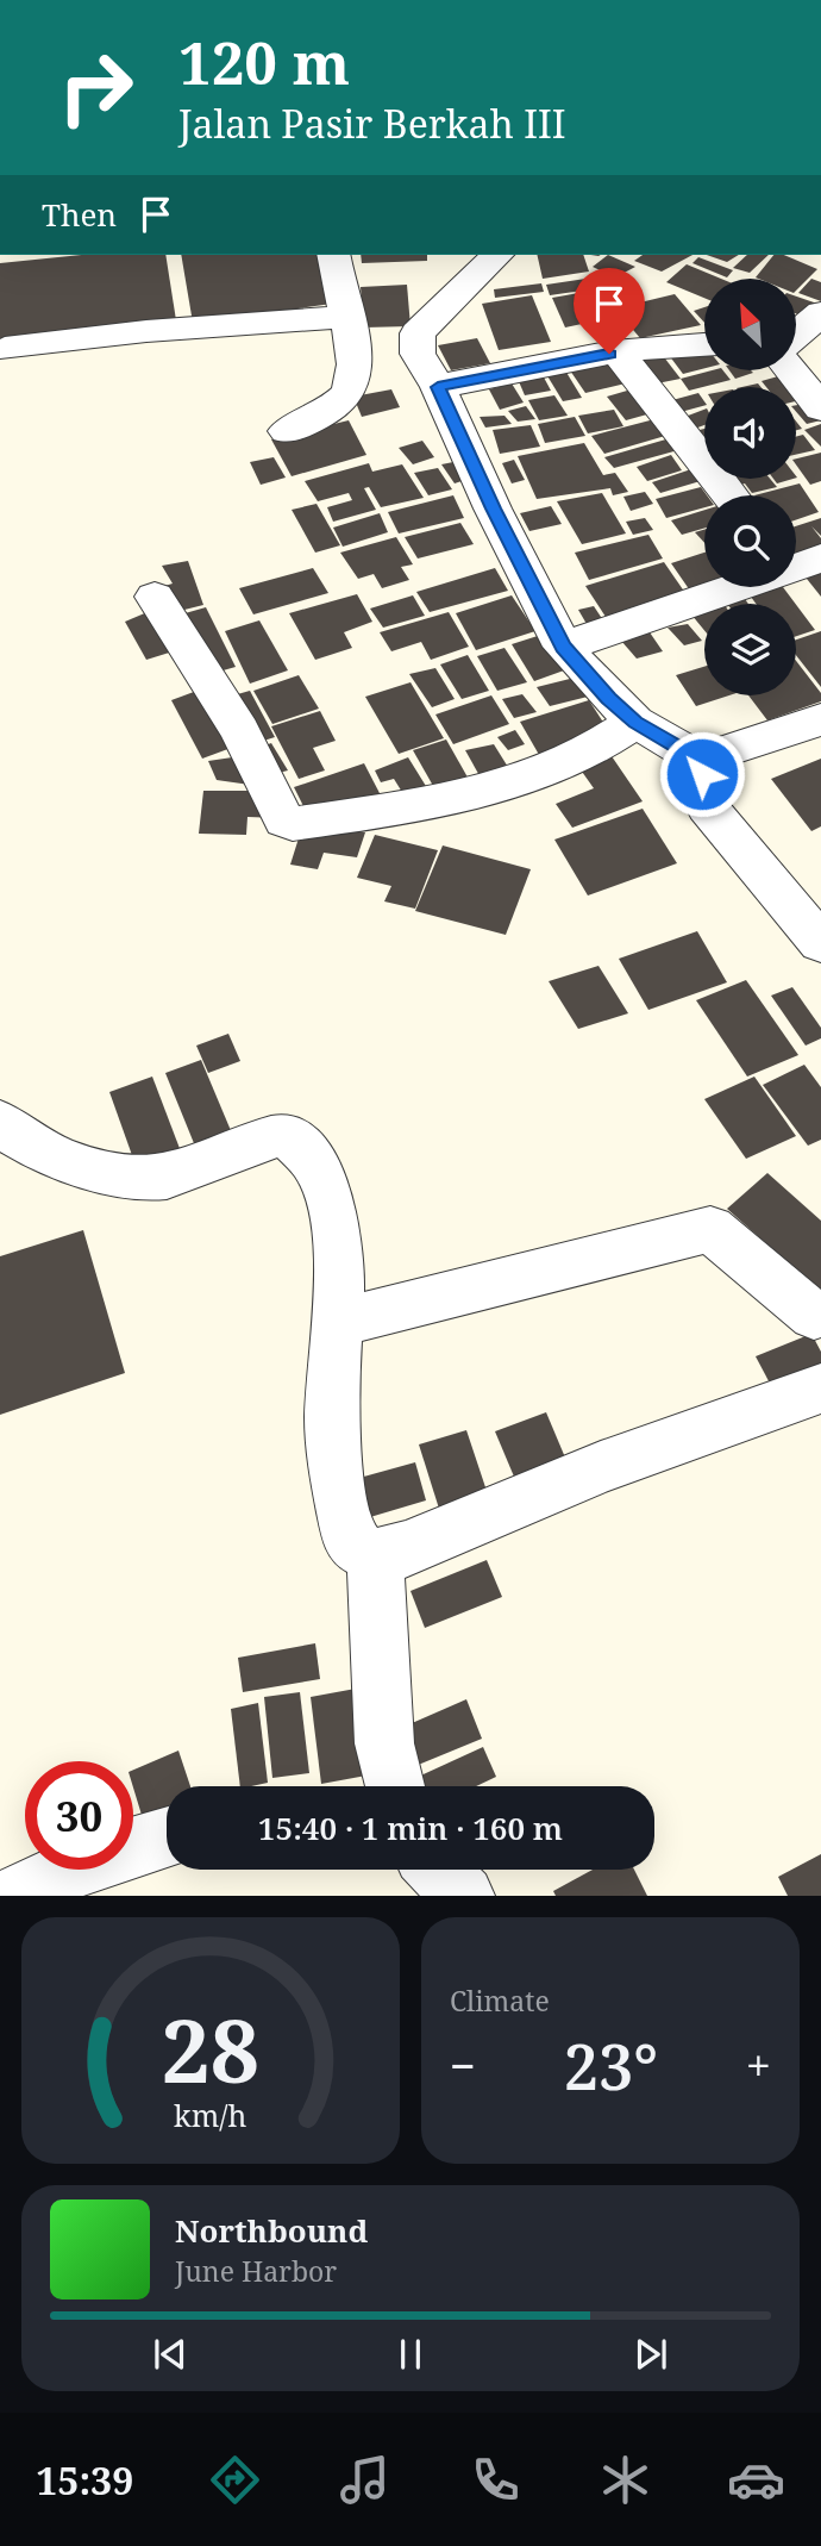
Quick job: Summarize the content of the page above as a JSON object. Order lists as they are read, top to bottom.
{
  "north": "top left",
  "page": {
    "turn": ["120 m", "Jalan Pasir Berkah III"],
    "then": "Then",
    "limit": "30",
    "trip": "15:40 · 1 min · 160 m",
    "tile": "Climate",
    "heat": ["−", "23°", "+"],
    "song": ["Northbound", "June Harbor"],
    "tabs": "15:39",
    "gauge": ["28", "km/h"]
  }
}
